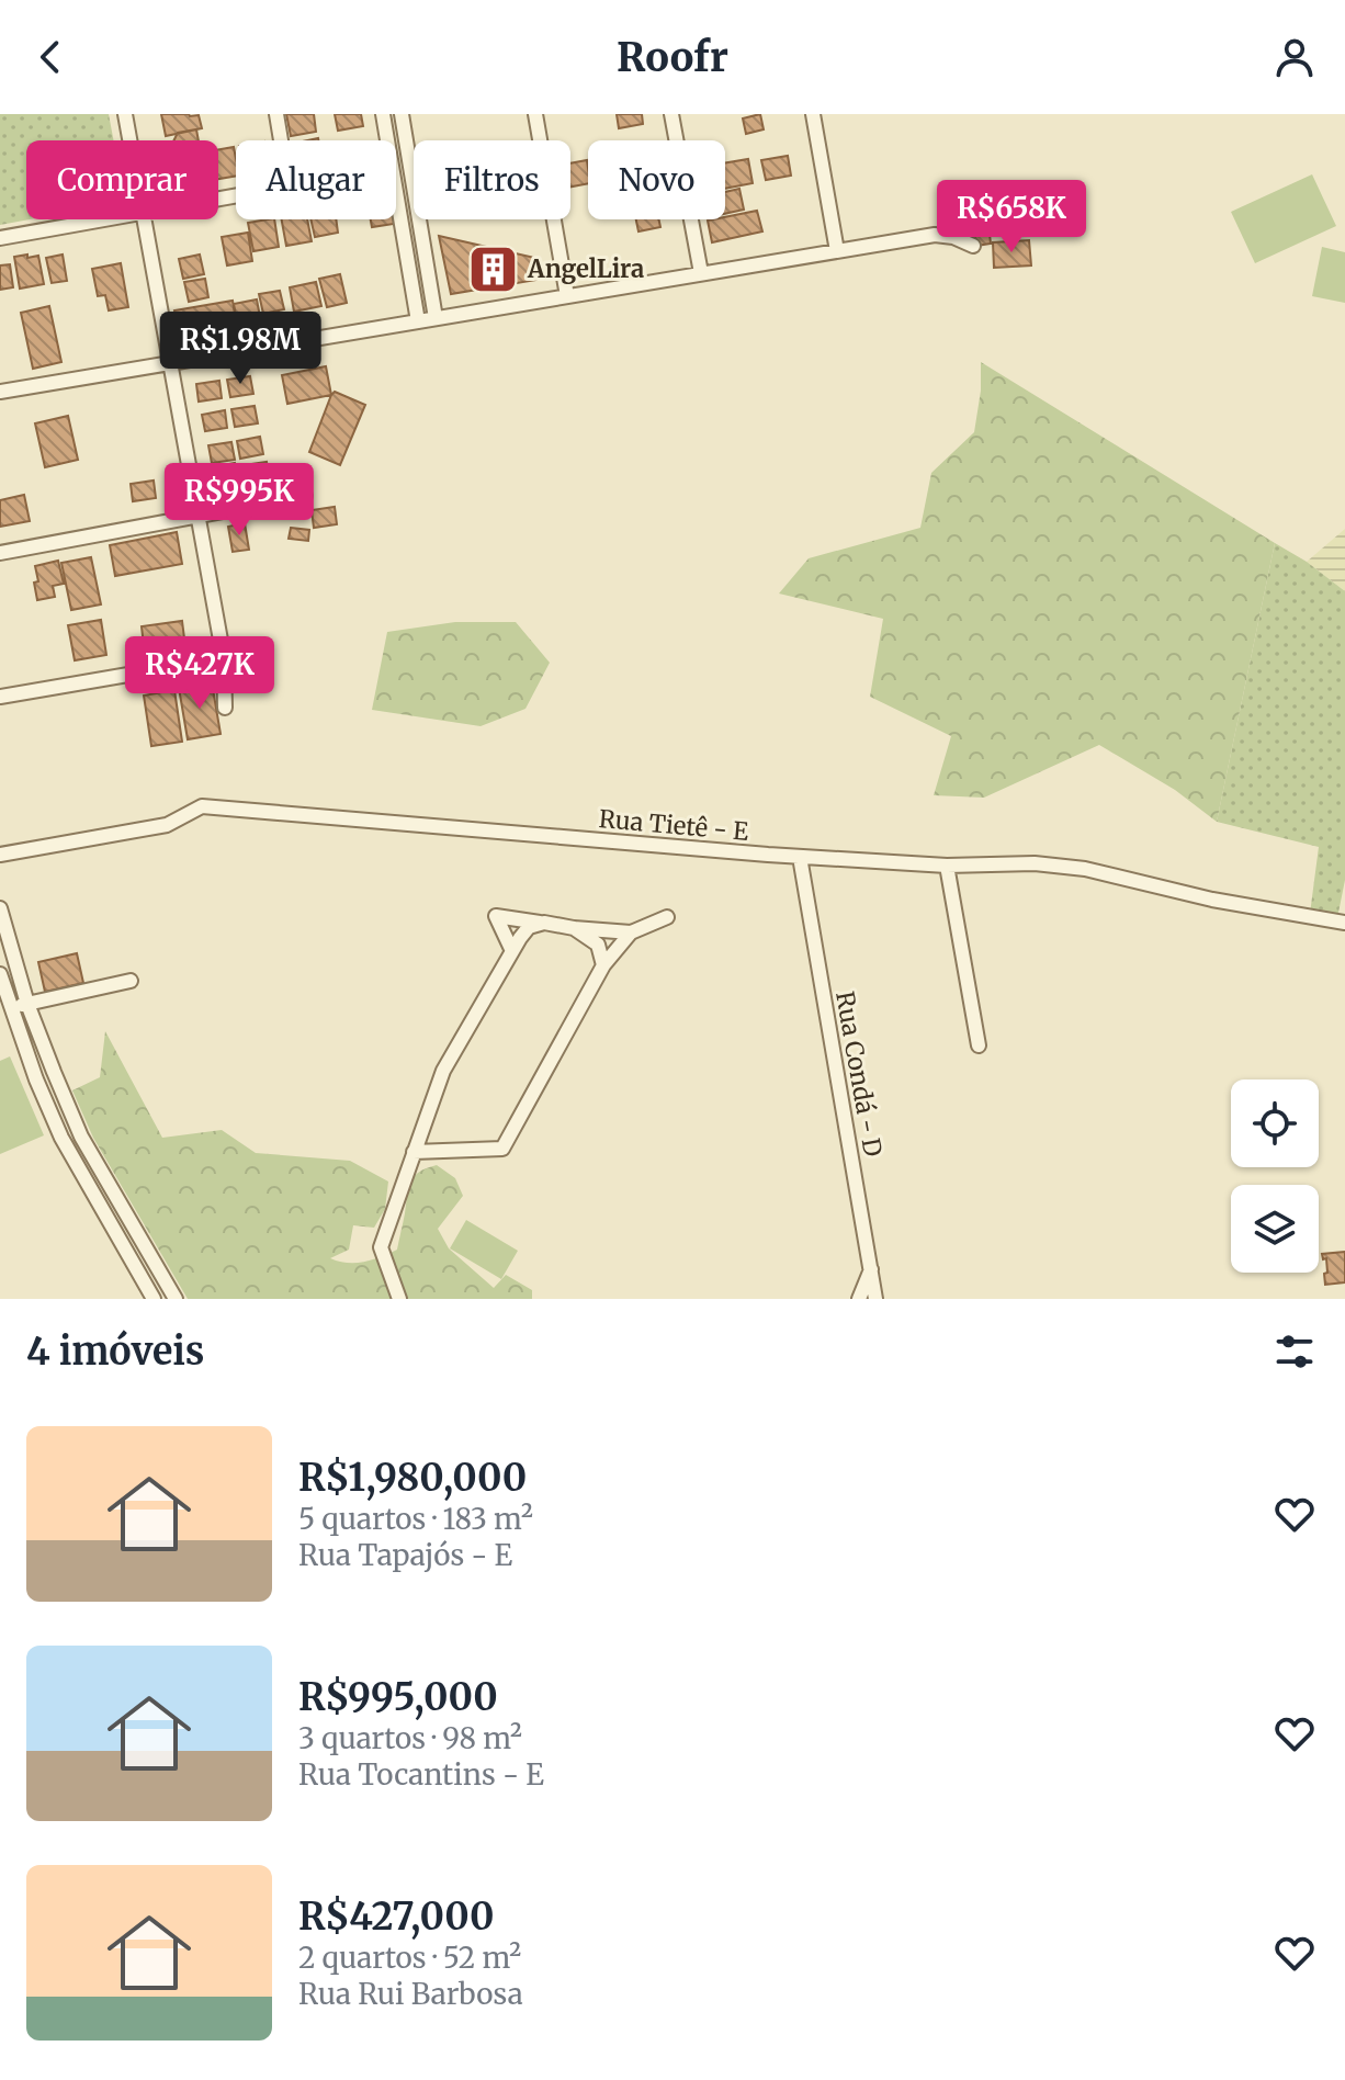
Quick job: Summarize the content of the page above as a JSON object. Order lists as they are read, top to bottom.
{
  "streets": {
    "street": ["Rua Tietê - E", "Rua Condá - D"]
  },
  "crossings": [
    ["Rua Tietê - E", "Rua Condá - D"]
  ],
  "places": {
    "building": ["AngelLira"]
  },
  "page": {
    "header": "Roofr",
    "chip": [
      "Comprar",
      "Alugar",
      "Filtros",
      "Novo"
    ],
    "price": [
      "R$658K",
      "R$1.98M",
      "R$995K",
      "R$427K"
    ],
    "heading": "4 imóveis",
    "list": [
      {
        "name": "R$1,980,000",
        "note": "5 quartos · 183 m² · Rua Tapajós - E"
      },
      {
        "name": "R$995,000",
        "note": "3 quartos · 98 m² · Rua Tocantins - E"
      },
      {
        "name": "R$427,000",
        "note": "2 quartos · 52 m² · Rua Rui Barbosa"
      }
    ]
  }
}
